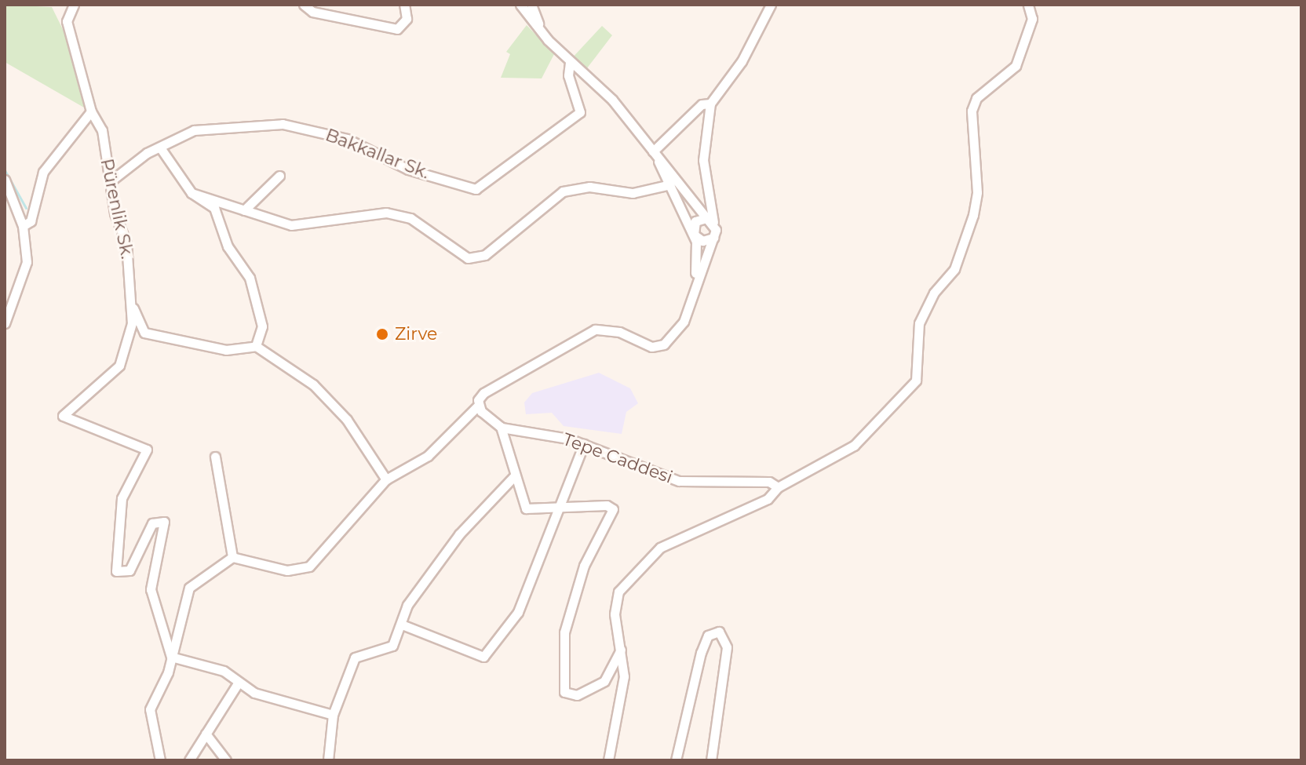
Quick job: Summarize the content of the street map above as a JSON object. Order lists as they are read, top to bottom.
{
  "streets": {
    "street": ["Bakkallar Sk.", "Pürenlik Sk.", "Tepe Caddesi"]
  },
  "crossings": [
    ["Bakkallar Sk.", "Pürenlik Sk."]
  ],
  "places": ["Zirve"]
}
